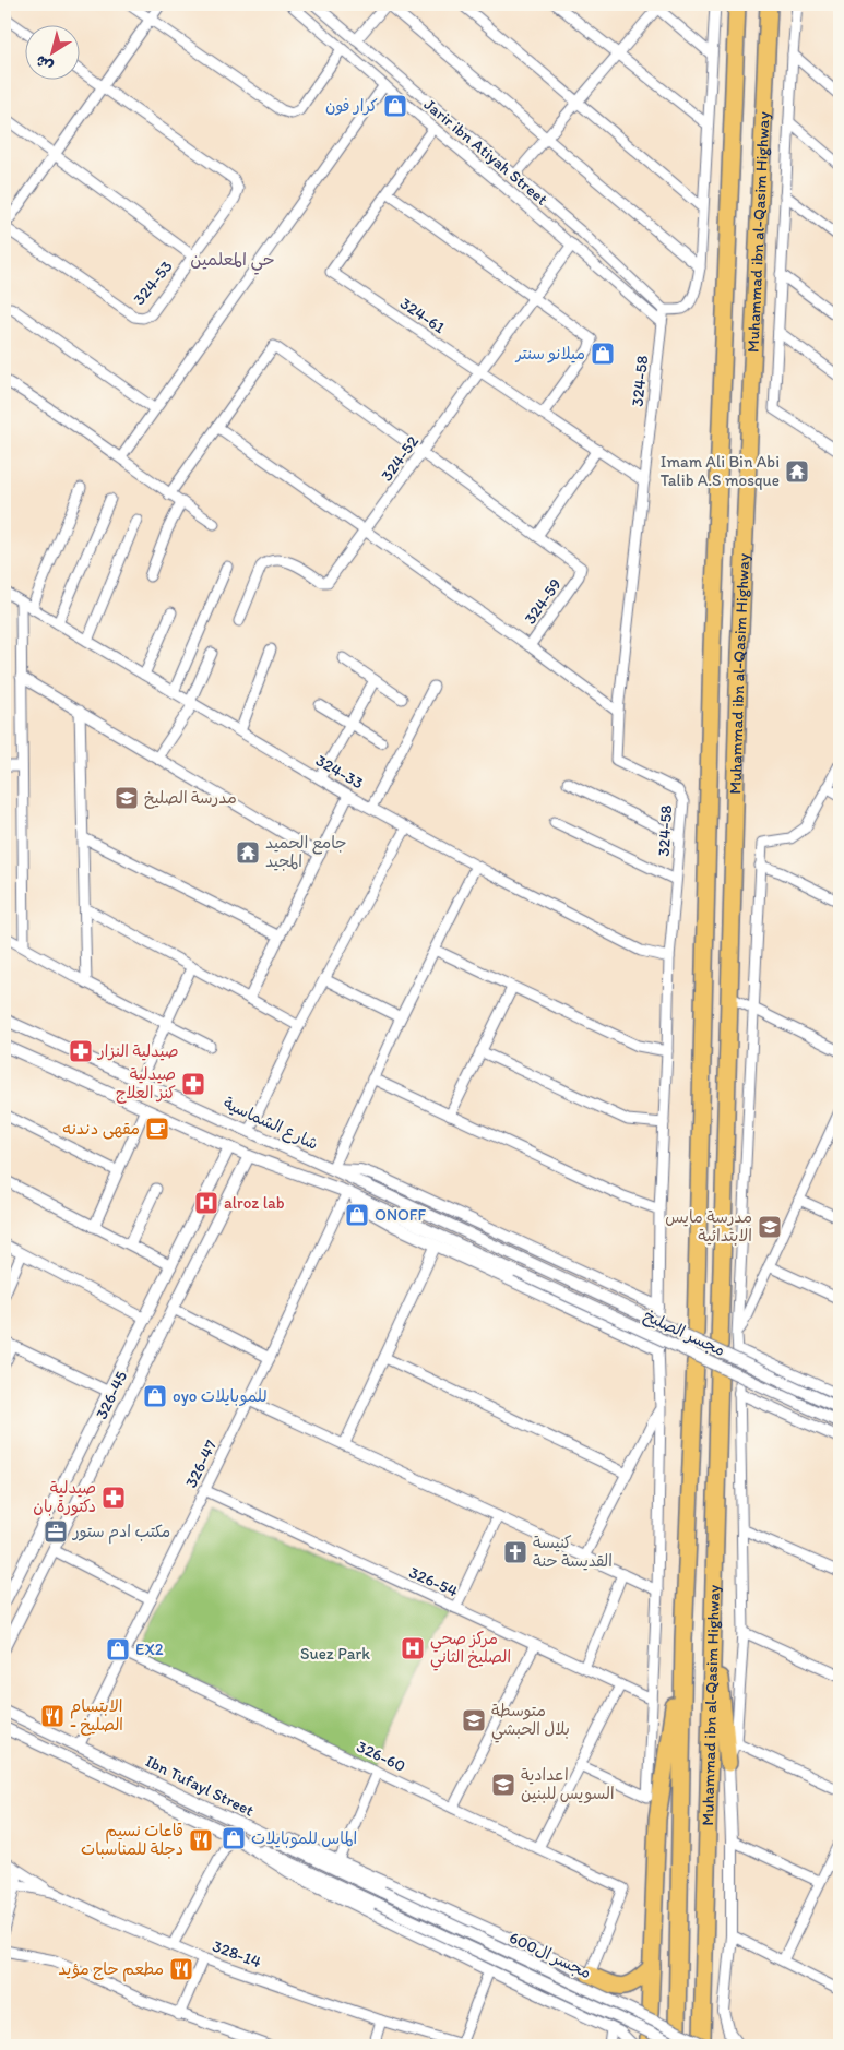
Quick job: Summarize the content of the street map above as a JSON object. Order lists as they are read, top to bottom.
{
  "streets": {
    "highway": ["Muhammad ibn al-Qasim Highway"],
    "street": [
      "Jarir ibn Atiyah Street",
      "324-53",
      "324-61",
      "324-58",
      "324-52",
      "324-59",
      "324-33",
      "شارع الشماسية",
      "مجسر الصليخ",
      "326-45",
      "326-47",
      "326-54",
      "326-60",
      "Ibn Tufayl Street",
      "328-14",
      "مجسر ال600"
    ]
  },
  "crossings": [
    ["Jarir ibn Atiyah Street", "324-61"],
    ["Jarir ibn Atiyah Street", "324-58"],
    ["Jarir ibn Atiyah Street", "324-52"],
    ["Muhammad ibn al-Qasim Highway", "مجسر ال600"],
    ["324-61", "324-58"],
    ["324-61", "324-52"],
    ["324-58", "324-33"],
    ["324-52", "324-59"],
    ["شارع الشماسية", "مجسر الصليخ"],
    ["شارع الشماسية", "326-45"],
    ["شارع الشماسية", "326-47"],
    ["326-47", "326-54"],
    ["326-47", "326-60"],
    ["326-47", "Ibn Tufayl Street"],
    ["Ibn Tufayl Street", "مجسر ال600"]
  ],
  "districts": ["حي المعلمين"],
  "parks": ["Suez Park"],
  "places": {
    "shop": [
      "كرار فون",
      "ميلانو سنتر",
      "ONOFF",
      "oyo للموبايلات",
      "EX2",
      "الماس للموبايلات"
    ],
    "temple": ["Imam Ali Bin Abi Talib A.S mosque", "جامع الحميد المجيد"],
    "school or university": [
      "مدرسة الصليخ",
      "مدرسة مايس الابتدائية",
      "متوسطة بلال الحبشي",
      "اعدادية السويس للبنين"
    ],
    "pharmacy": ["صيدلية النزار", "صيدلية كنز العلاج", "صيدلية دكتورة بان"],
    "cafe": ["مقهى دندنه"],
    "hospital": ["alroz lab", "مركز صحي الصليخ الثاني"],
    "office": ["مكتب ادم ستور"],
    "church": ["كنيسة القديسة حنة"],
    "restaurant": ["الابتسام - الصليخ", "قاعات نسيم دجلة للمناسبات", "مطعم حاج مؤيد"]
  },
  "north": "bottom left"
}
